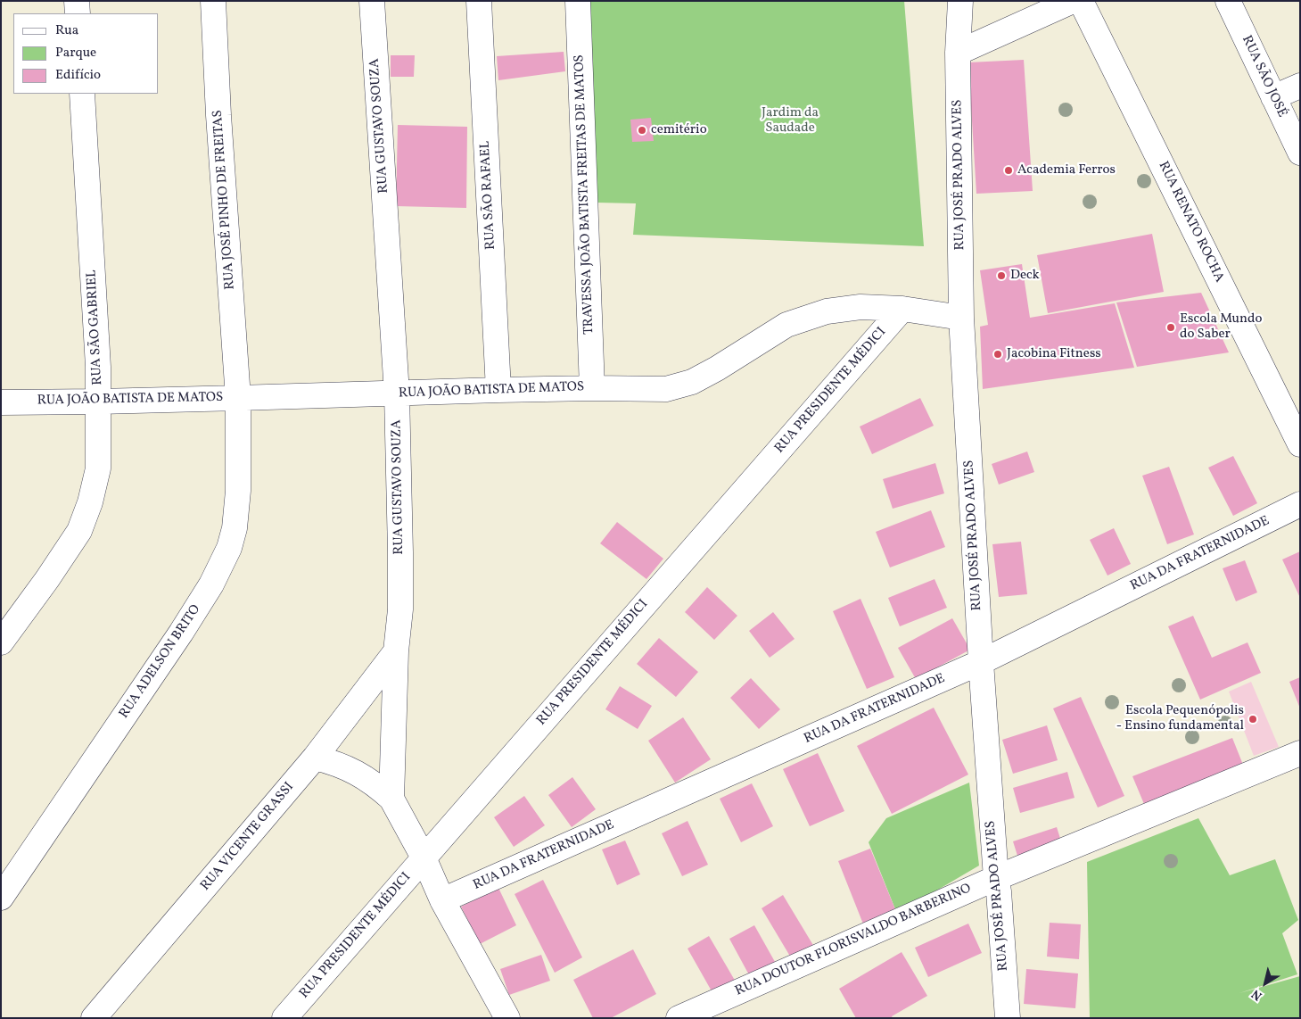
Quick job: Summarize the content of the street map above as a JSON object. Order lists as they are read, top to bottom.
{
  "streets": {
    "street": [
      "RUA SÃO JOSÉ",
      "RUA GUSTAVO SOUZA",
      "RUA JOSÉ PRADO ALVES",
      "TRAVESSA JOÃO BATISTA FREITAS DE MATOS",
      "RUA SÃO RAFAEL",
      "RUA JOSÉ PINHO DE FREITAS",
      "RUA RENATO ROCHA",
      "RUA SÃO GABRIEL",
      "RUA JOÃO BATISTA DE MATOS",
      "RUA PRESIDENTE MÉDICI",
      "RUA DA FRATERNIDADE",
      "RUA ADELSON BRITO",
      "RUA VICENTE GRASSI",
      "RUA DOUTOR FLORISVALDO BARBERINO"
    ]
  },
  "crossings": [
    ["RUA GUSTAVO SOUZA", "RUA JOÃO BATISTA DE MATOS"],
    ["RUA GUSTAVO SOUZA", "RUA VICENTE GRASSI"],
    ["RUA JOSÉ PRADO ALVES", "RUA JOÃO BATISTA DE MATOS"],
    ["RUA JOSÉ PRADO ALVES", "RUA DA FRATERNIDADE"],
    ["RUA JOSÉ PRADO ALVES", "RUA DOUTOR FLORISVALDO BARBERINO"],
    ["TRAVESSA JOÃO BATISTA FREITAS DE MATOS", "RUA JOÃO BATISTA DE MATOS"],
    ["RUA SÃO RAFAEL", "RUA JOÃO BATISTA DE MATOS"],
    ["RUA JOSÉ PINHO DE FREITAS", "RUA JOÃO BATISTA DE MATOS"],
    ["RUA JOSÉ PINHO DE FREITAS", "RUA ADELSON BRITO"],
    ["RUA SÃO GABRIEL", "RUA JOÃO BATISTA DE MATOS"],
    ["RUA JOÃO BATISTA DE MATOS", "RUA PRESIDENTE MÉDICI"],
    ["RUA JOÃO BATISTA DE MATOS", "RUA ADELSON BRITO"]
  ],
  "parks": ["Jardim da Saudade"],
  "places": [
    "cemitério",
    "Academia Ferros",
    "Deck",
    "Escola Mundo do Saber",
    "Jacobina Fitness",
    "Escola Pequenópolis - Ensino fundamental"
  ],
  "legend": ["Rua", "Parque", "Edifício"],
  "north": "bottom left"
}
